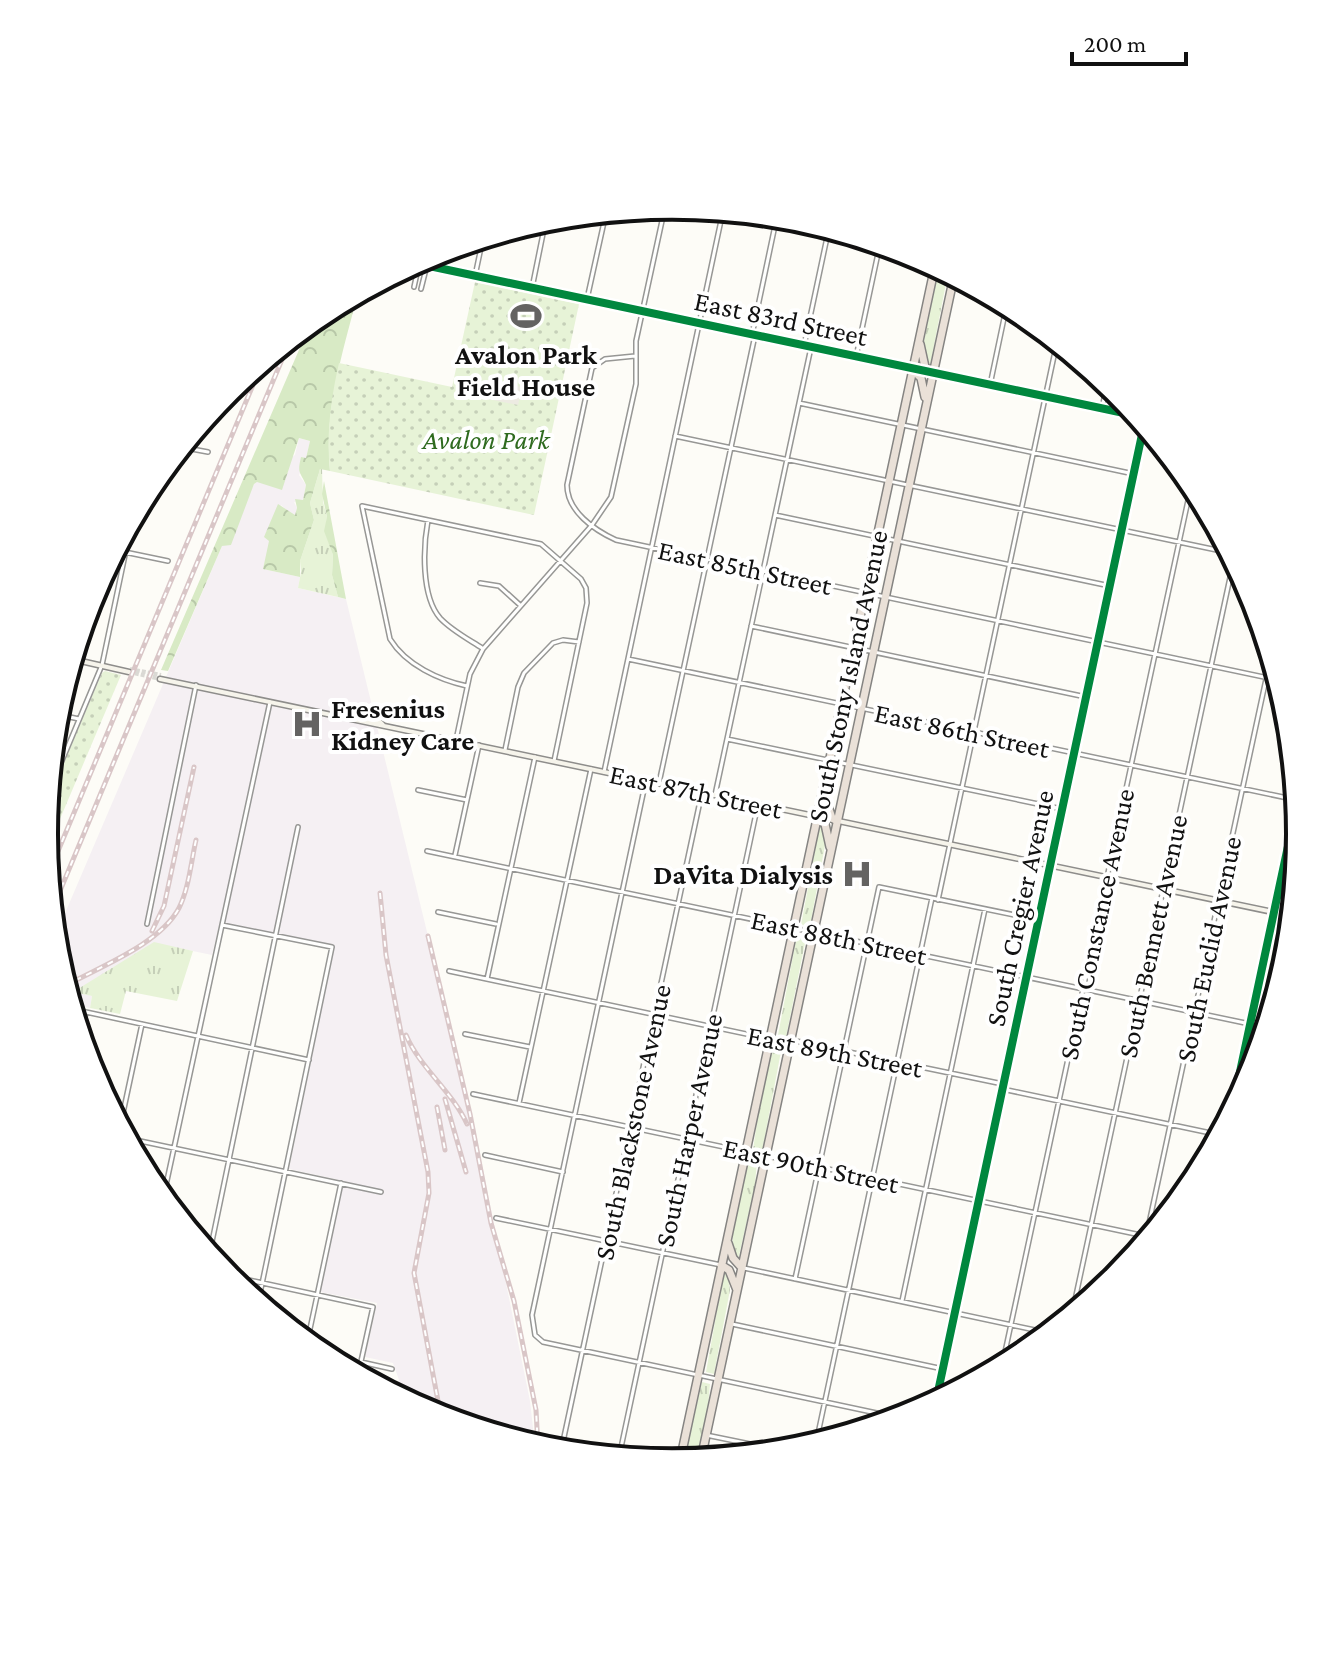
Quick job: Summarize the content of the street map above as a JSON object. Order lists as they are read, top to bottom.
{
  "streets": {
    "highway": ["South Stony Island Avenue"],
    "main road": ["East 83rd Street", "East 87th Street"],
    "street": [
      "East 85th Street",
      "East 86th Street",
      "South Cregier Avenue",
      "South Constance Avenue",
      "South Bennett Avenue",
      "East 88th Street",
      "South Euclid Avenue",
      "East 89th Street",
      "South Blackstone Avenue",
      "South Harper Avenue",
      "East 90th Street"
    ]
  },
  "crossings": [
    ["East 83rd Street", "South Stony Island Avenue"],
    ["East 85th Street", "South Stony Island Avenue"],
    ["East 85th Street", "South Cregier Avenue"],
    ["East 85th Street", "South Constance Avenue"],
    ["East 85th Street", "South Bennett Avenue"],
    ["South Stony Island Avenue", "East 86th Street"],
    ["South Stony Island Avenue", "East 87th Street"],
    ["South Stony Island Avenue", "East 88th Street"],
    ["South Stony Island Avenue", "East 89th Street"],
    ["South Stony Island Avenue", "East 90th Street"],
    ["East 86th Street", "South Cregier Avenue"],
    ["East 86th Street", "South Constance Avenue"],
    ["East 86th Street", "South Bennett Avenue"],
    ["East 86th Street", "South Euclid Avenue"],
    ["East 87th Street", "South Cregier Avenue"],
    ["East 87th Street", "South Constance Avenue"],
    ["East 87th Street", "South Bennett Avenue"],
    ["East 87th Street", "South Euclid Avenue"],
    ["East 87th Street", "South Blackstone Avenue"],
    ["East 87th Street", "South Harper Avenue"],
    ["South Cregier Avenue", "East 88th Street"],
    ["South Cregier Avenue", "East 89th Street"],
    ["South Cregier Avenue", "East 90th Street"],
    ["South Constance Avenue", "East 88th Street"],
    ["South Constance Avenue", "East 89th Street"],
    ["South Constance Avenue", "East 90th Street"],
    ["South Bennett Avenue", "East 88th Street"],
    ["South Bennett Avenue", "East 89th Street"],
    ["South Bennett Avenue", "East 90th Street"],
    ["East 88th Street", "South Euclid Avenue"],
    ["East 88th Street", "South Blackstone Avenue"],
    ["East 88th Street", "South Harper Avenue"],
    ["South Euclid Avenue", "East 89th Street"],
    ["East 89th Street", "South Blackstone Avenue"],
    ["East 89th Street", "South Harper Avenue"],
    ["South Blackstone Avenue", "East 90th Street"],
    ["South Harper Avenue", "East 90th Street"]
  ],
  "parks": ["Avalon Park"],
  "places": {
    "sports": ["Avalon Park Field House"],
    "hospital": ["Fresenius Kidney Care", "DaVita Dialysis"]
  },
  "scale_bar": "200 m"
}
